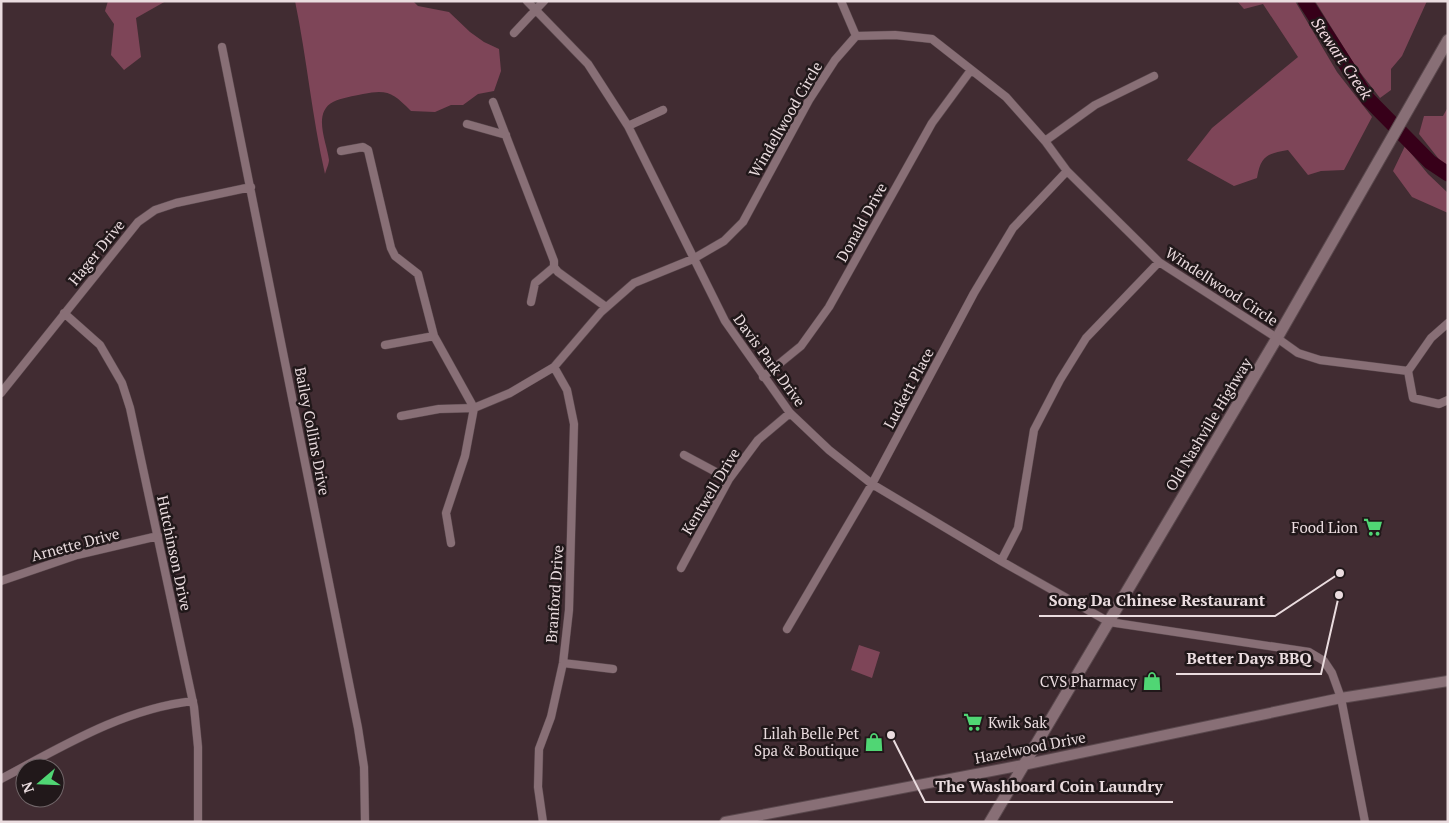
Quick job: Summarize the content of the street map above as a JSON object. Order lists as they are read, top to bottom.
{
  "streets": {
    "main road": ["Old Nashville Highway"],
    "street": [
      "Windellwood Circle",
      "Donald Drive",
      "Hager Drive",
      "Davis Park Drive",
      "Luckett Place",
      "Bailey Collins Drive",
      "Kentwell Drive",
      "Arnette Drive",
      "Hutchinson Drive",
      "Branford Drive",
      "Hazelwood Drive"
    ]
  },
  "crossings": [
    ["Windellwood Circle", "Donald Drive"],
    ["Windellwood Circle", "Davis Park Drive"],
    ["Windellwood Circle", "Luckett Place"],
    ["Windellwood Circle", "Old Nashville Highway"],
    ["Windellwood Circle", "Branford Drive"],
    ["Donald Drive", "Davis Park Drive"],
    ["Hager Drive", "Bailey Collins Drive"],
    ["Hager Drive", "Hutchinson Drive"],
    ["Davis Park Drive", "Luckett Place"],
    ["Davis Park Drive", "Old Nashville Highway"],
    ["Davis Park Drive", "Kentwell Drive"],
    ["Old Nashville Highway", "Hazelwood Drive"],
    ["Arnette Drive", "Hutchinson Drive"]
  ],
  "water": ["Stewart Creek"],
  "places": {
    "supermarket": ["Food Lion", "Kwik Sak"],
    "other": ["Song Da Chinese Restaurant", "Better Days BBQ", "The Washboard Coin Laundry"],
    "shop": ["CVS Pharmacy", "Lilah Belle Pet Spa & Boutique"]
  },
  "north": "left"
}
